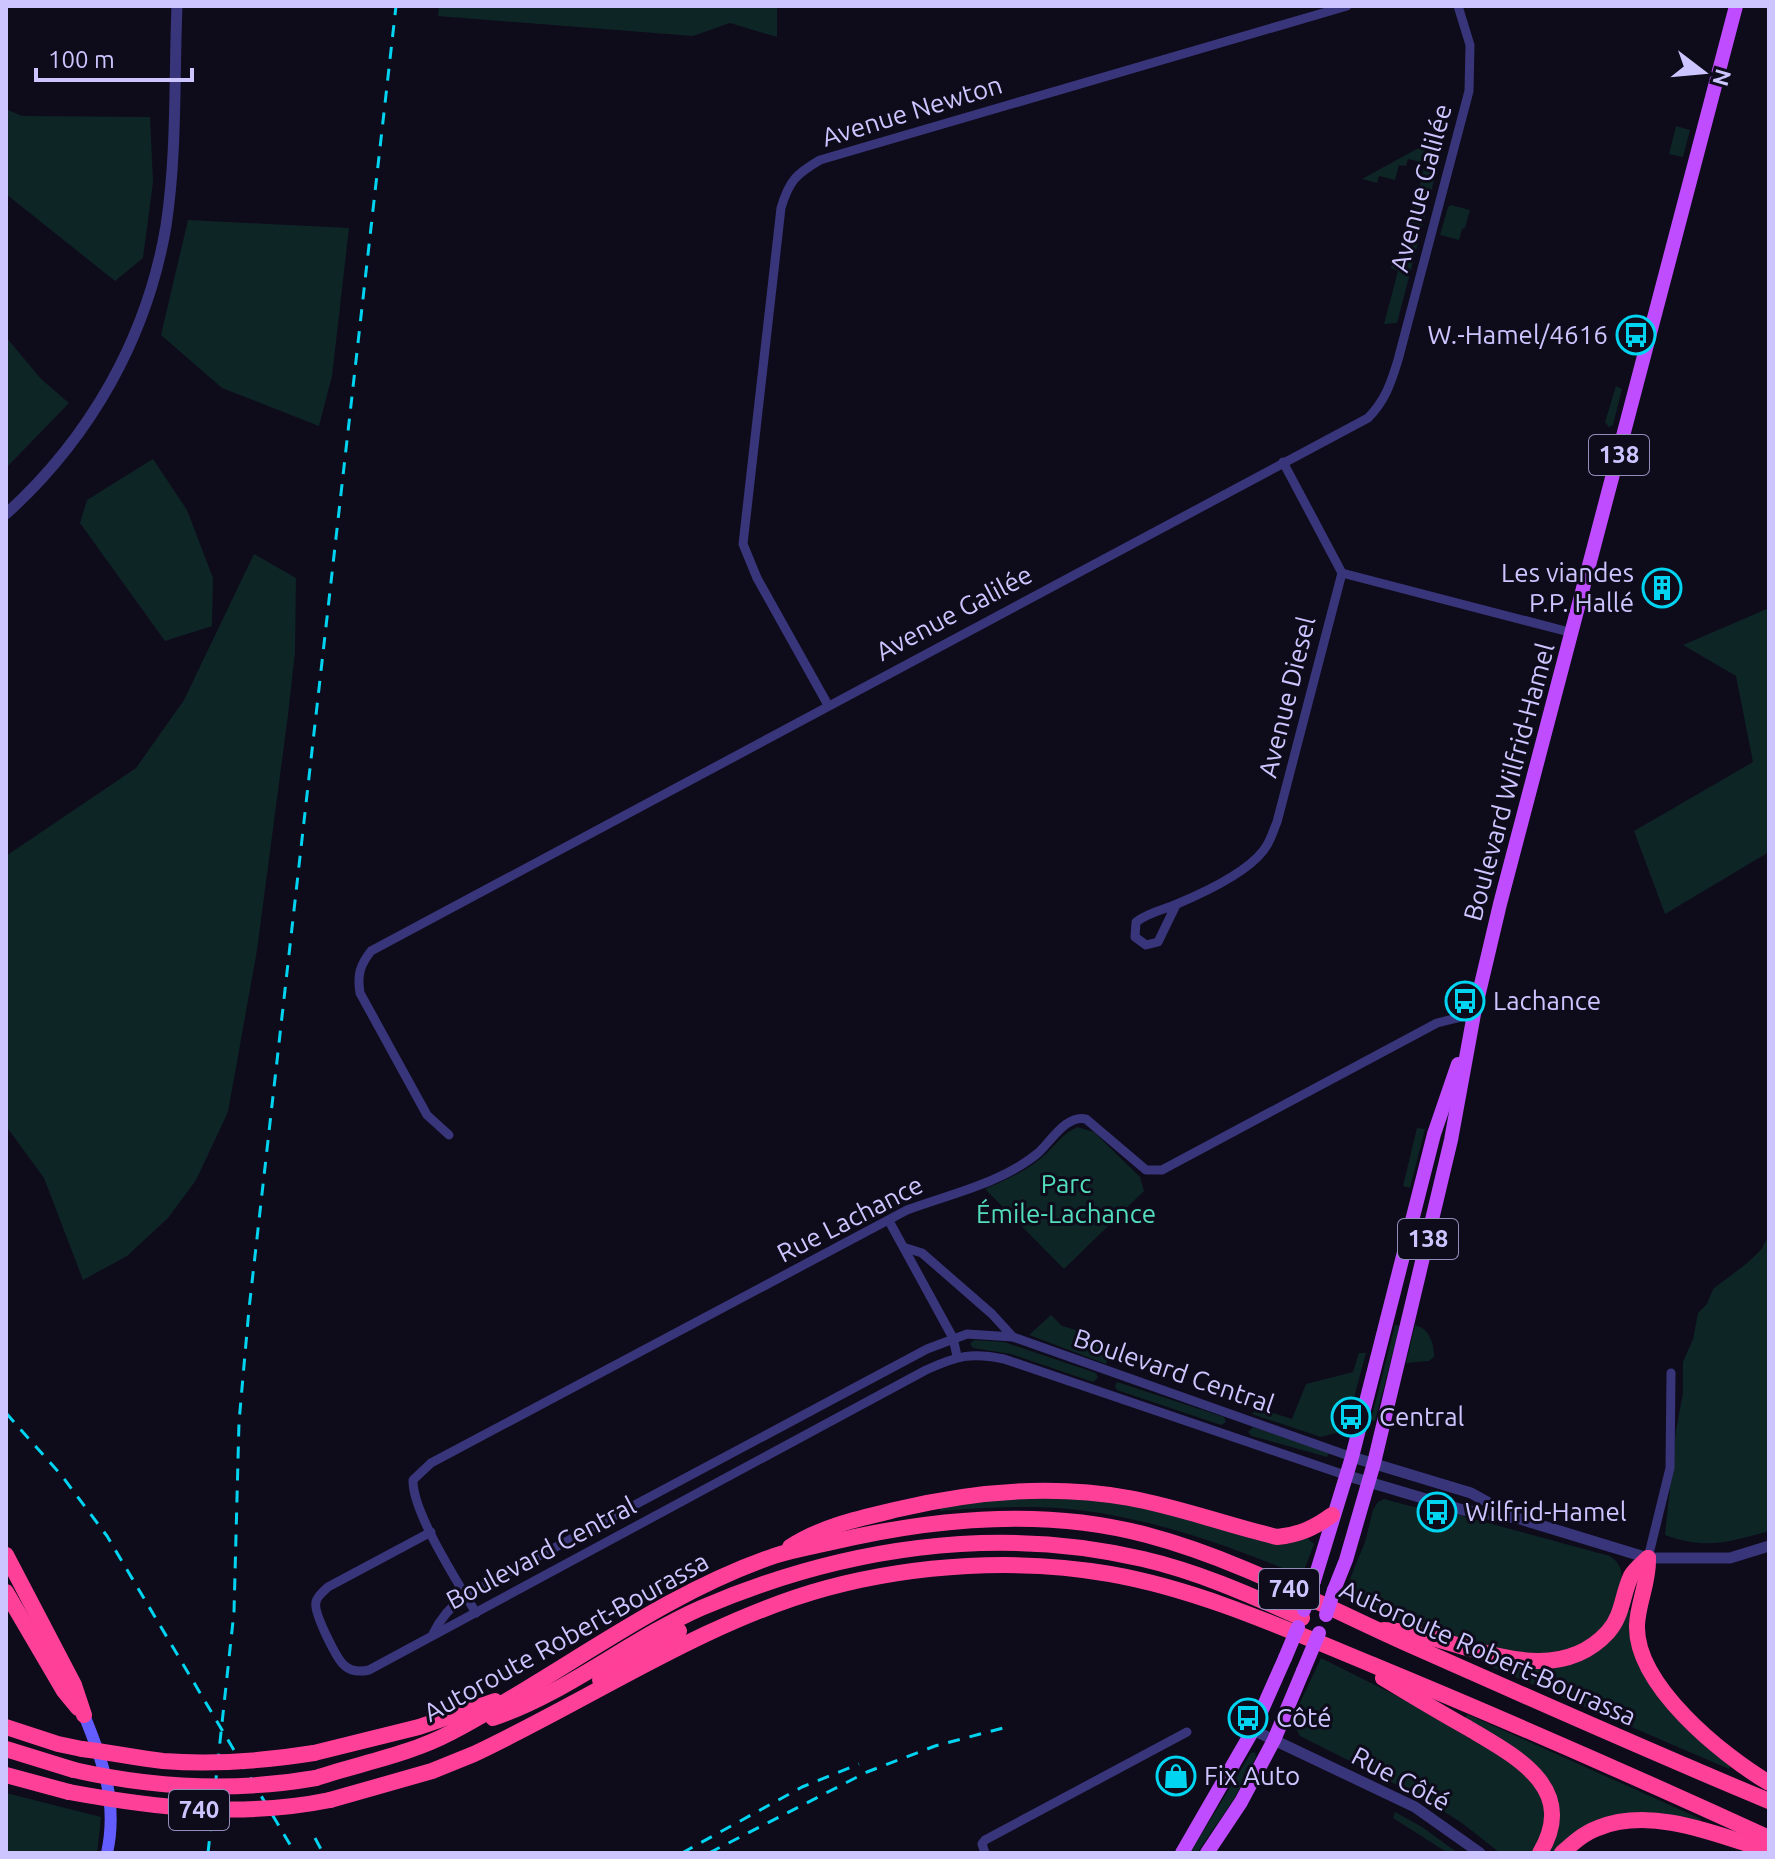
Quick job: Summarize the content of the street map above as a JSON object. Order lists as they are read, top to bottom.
{
  "streets": {
    "highway": ["740", "Autoroute Robert-Bourassa"],
    "main road": ["138", "Boulevard Wilfrid-Hamel"],
    "street": [
      "Avenue Newton",
      "Avenue Galilée",
      "Avenue Diesel",
      "Rue Lachance",
      "Boulevard Central",
      "Rue Côté"
    ]
  },
  "crossings": [
    ["Avenue Newton", "Avenue Galilée"],
    ["Boulevard Wilfrid-Hamel", "Rue Lachance"],
    ["Boulevard Wilfrid-Hamel", "Boulevard Central"],
    ["Boulevard Wilfrid-Hamel", "Rue Côté"],
    ["Rue Lachance", "Boulevard Central"]
  ],
  "parks": ["Parc Émile-Lachance"],
  "places": {
    "bus stop": [
      "W.-Hamel/4616",
      "Lachance",
      "Central",
      "Wilfrid-Hamel",
      "Côté"
    ],
    "building": ["Les viandes P.P. Hallé"],
    "shop": ["Fix Auto"]
  },
  "scale_bar": "100 m",
  "north": "right"
}
